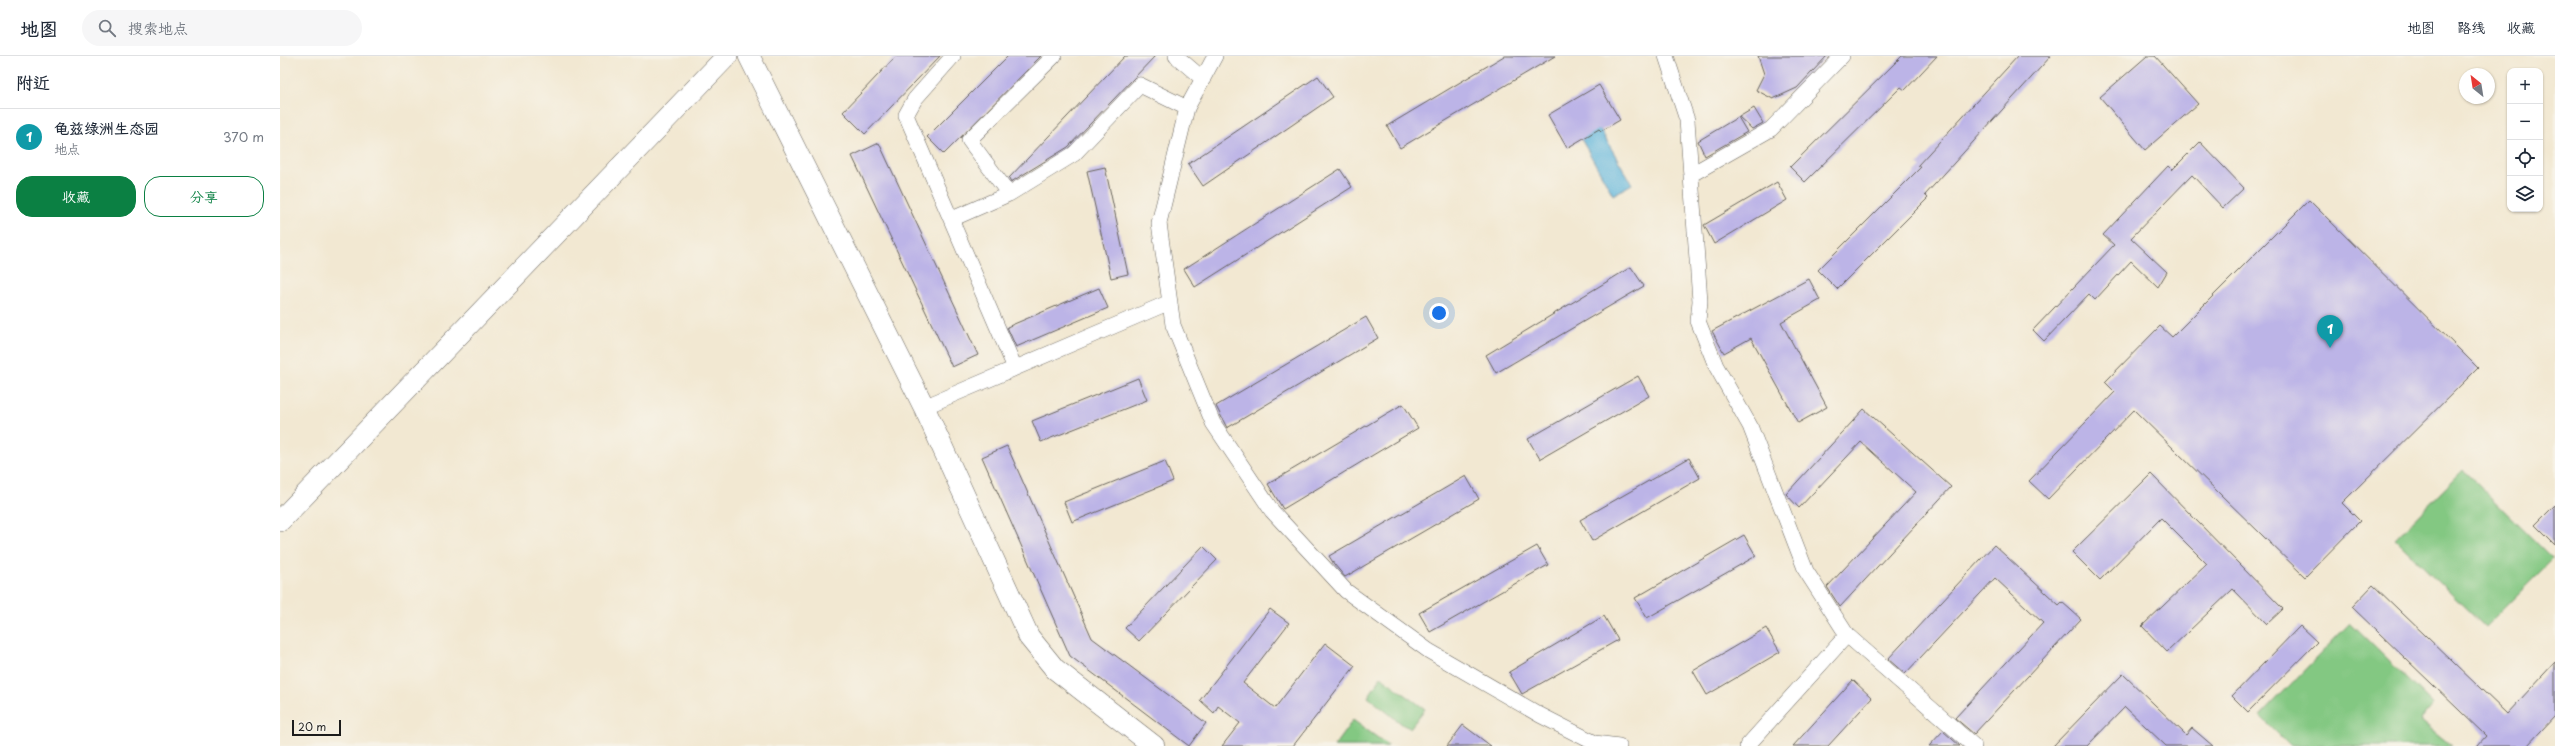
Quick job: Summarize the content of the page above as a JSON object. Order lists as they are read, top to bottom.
{
  "scale_bar": "20 m",
  "north": "top left",
  "page": {
    "header": "地图",
    "search": "搜索地点",
    "nav": ["地图", "路线", "收藏"],
    "heading": "附近",
    "map_buttons": ["+", "−"],
    "list": [
      {
        "mark": "1",
        "name": "龟兹绿洲生态园",
        "note": "地点",
        "value": "370 m"
      }
    ],
    "buttons": ["收藏", "分享"],
    "pins": "1",
    "scale": "20 m"
  }
}
